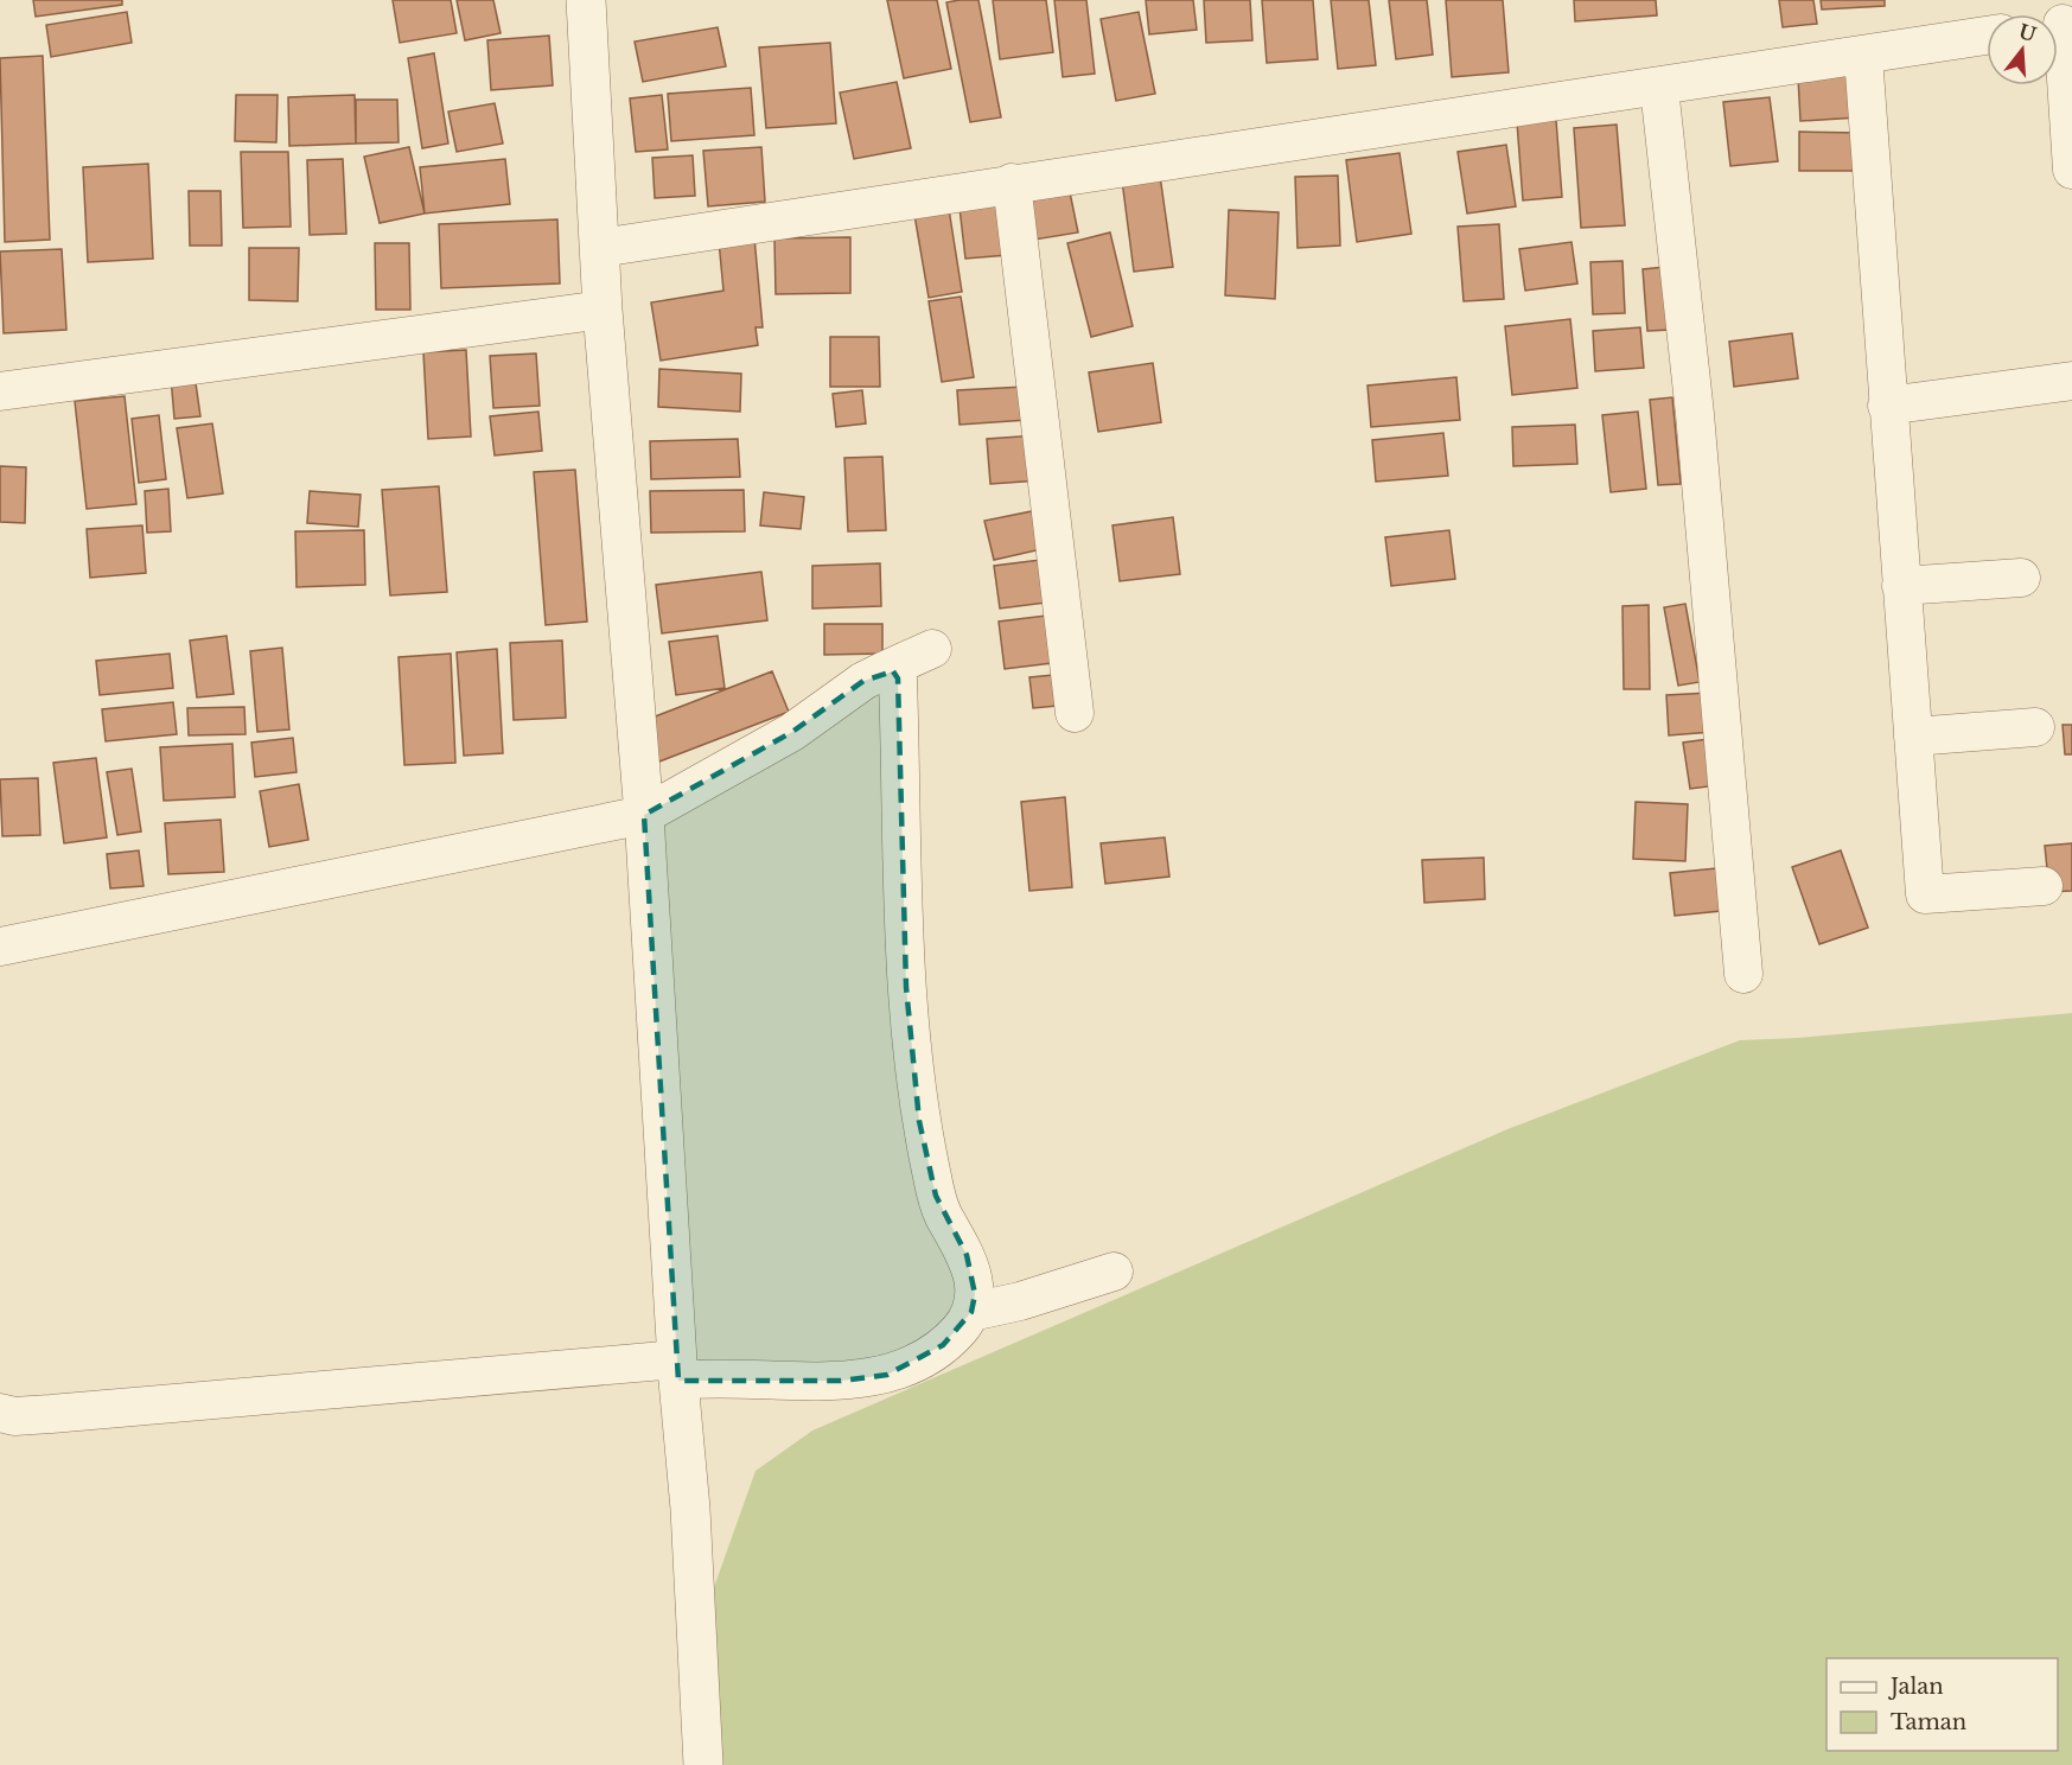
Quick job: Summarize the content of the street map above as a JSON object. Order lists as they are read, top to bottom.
{
  "legend": ["Jalan", "Taman"],
  "north": "top"
}
